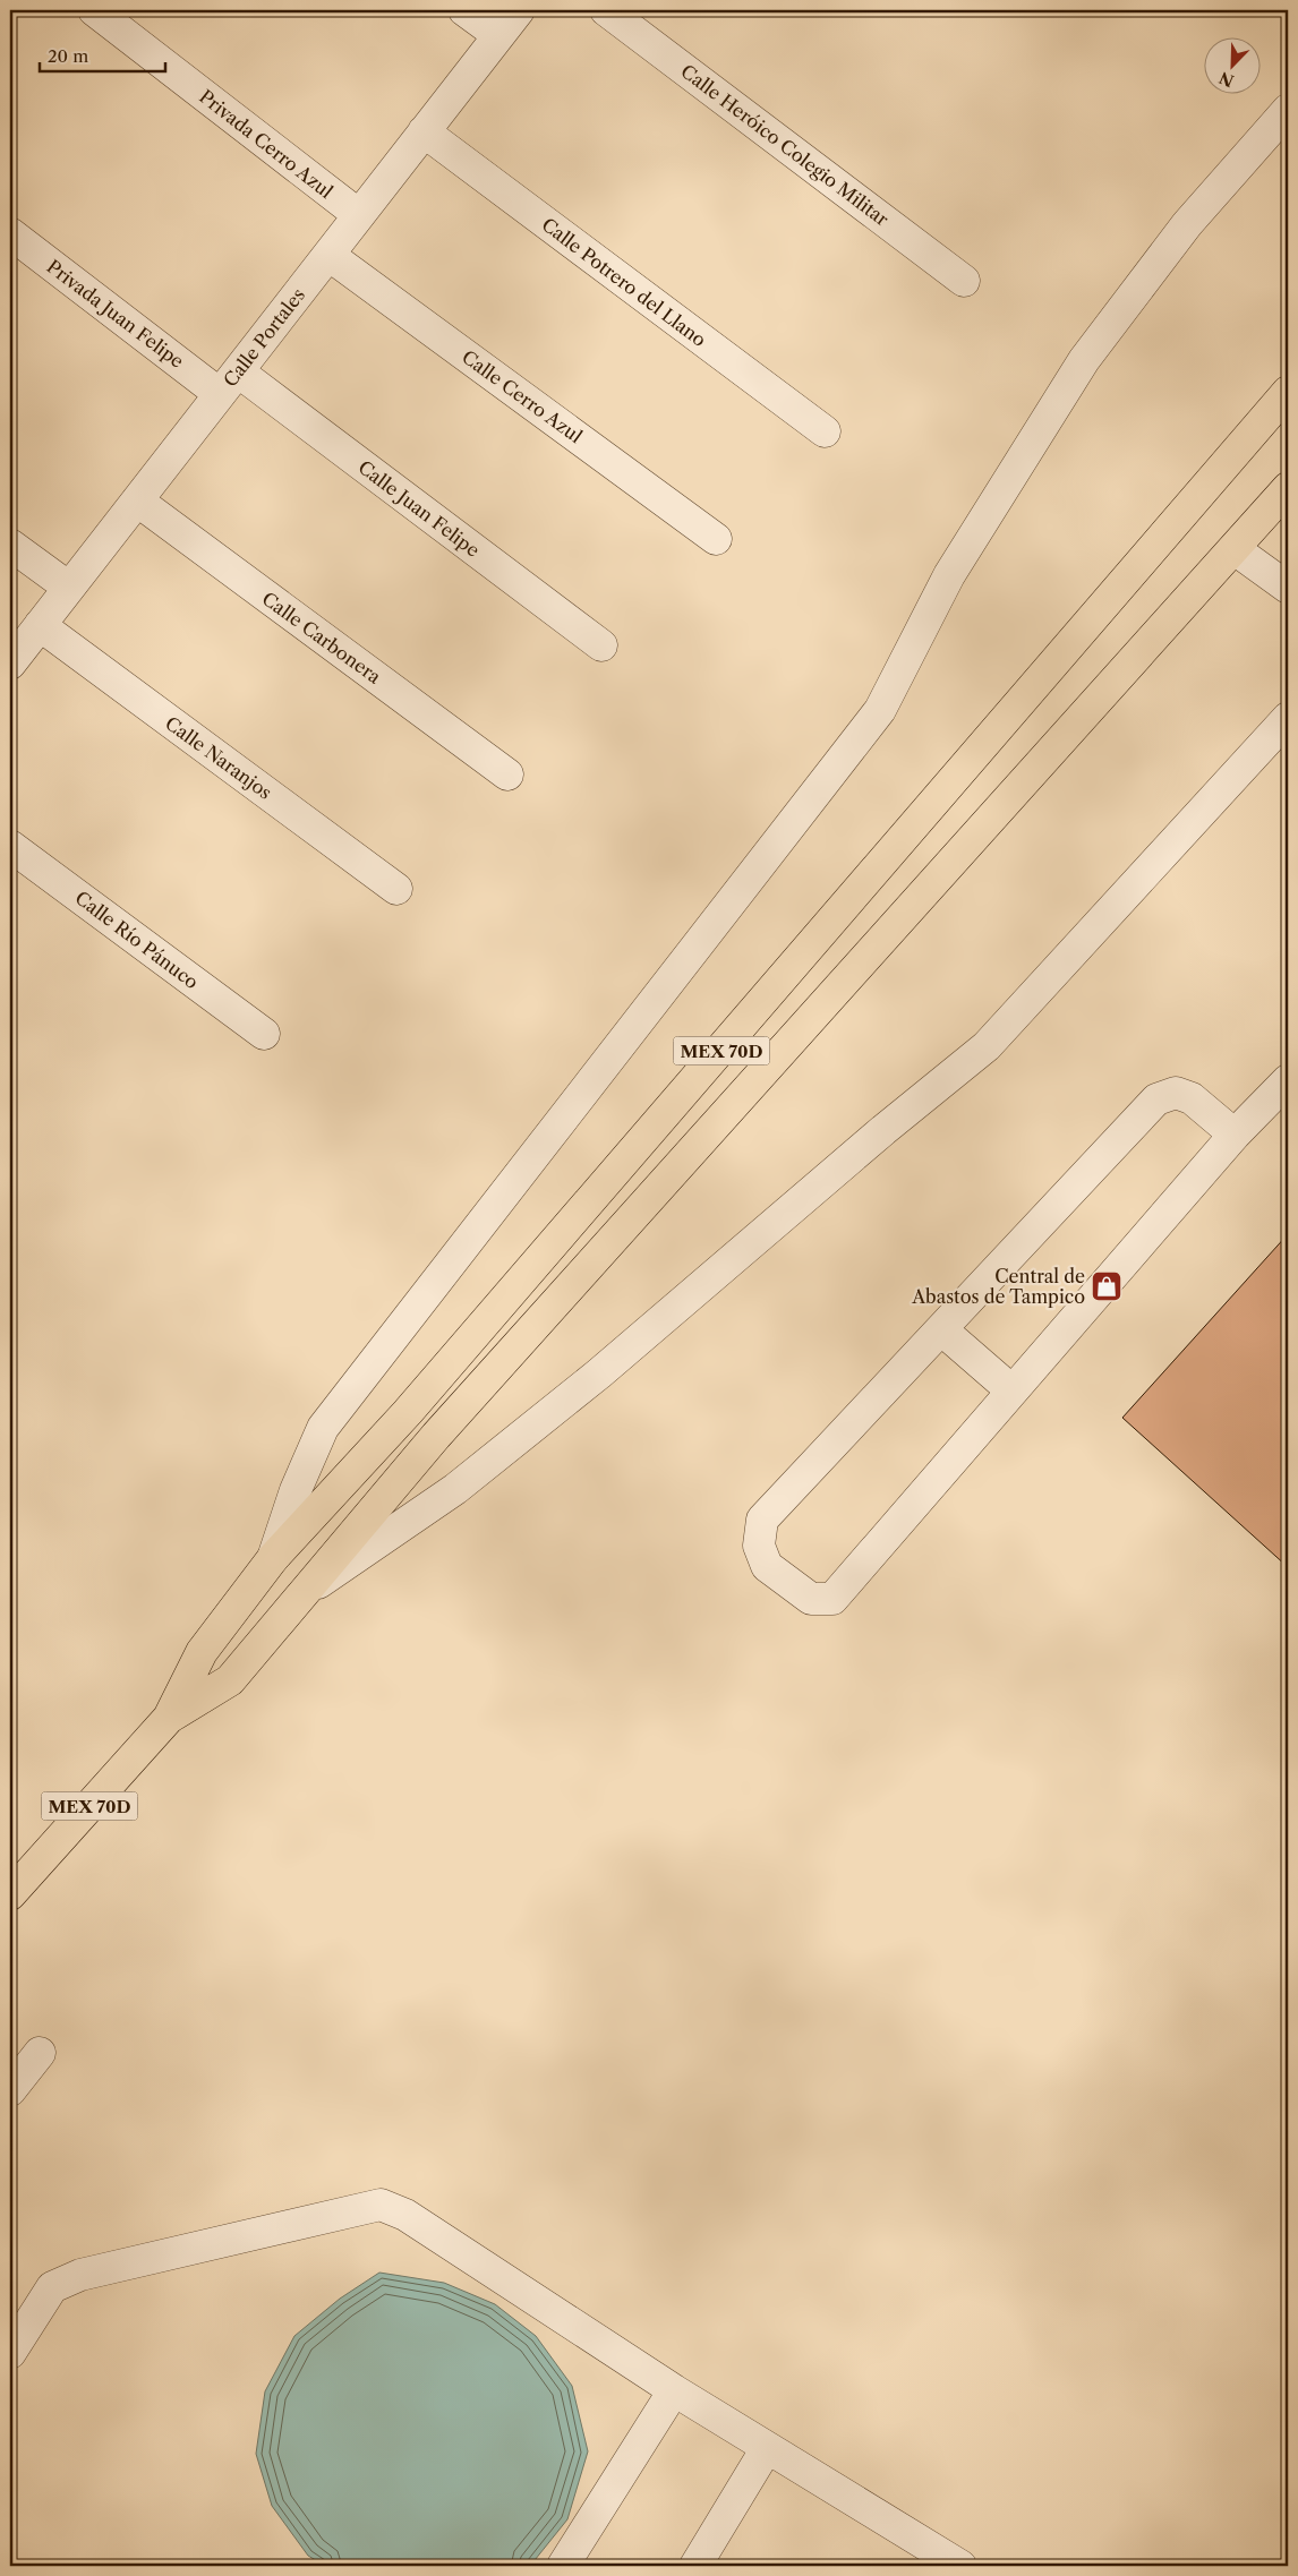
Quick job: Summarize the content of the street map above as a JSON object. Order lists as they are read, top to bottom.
{
  "streets": {
    "highway": ["MEX 70D"],
    "street": [
      "Privada Cerro Azul",
      "Calle Heróico Colegio Militar",
      "Calle Potrero del Llano",
      "Privada Juan Felipe",
      "Calle Portales",
      "Calle Cerro Azul",
      "Calle Juan Felipe",
      "Calle Carbonera",
      "Calle Naranjos",
      "Calle Río Pánuco"
    ]
  },
  "crossings": [
    ["Privada Cerro Azul", "Calle Portales"],
    ["Calle Potrero del Llano", "Calle Portales"],
    ["Privada Juan Felipe", "Calle Portales"],
    ["Privada Juan Felipe", "Calle Juan Felipe"],
    ["Calle Portales", "Calle Cerro Azul"],
    ["Calle Portales", "Calle Juan Felipe"],
    ["Calle Portales", "Calle Carbonera"],
    ["Calle Portales", "Calle Naranjos"]
  ],
  "places": {
    "shop": ["Central de Abastos de Tampico"]
  },
  "scale_bar": "20 m",
  "north": "bottom left"
}
